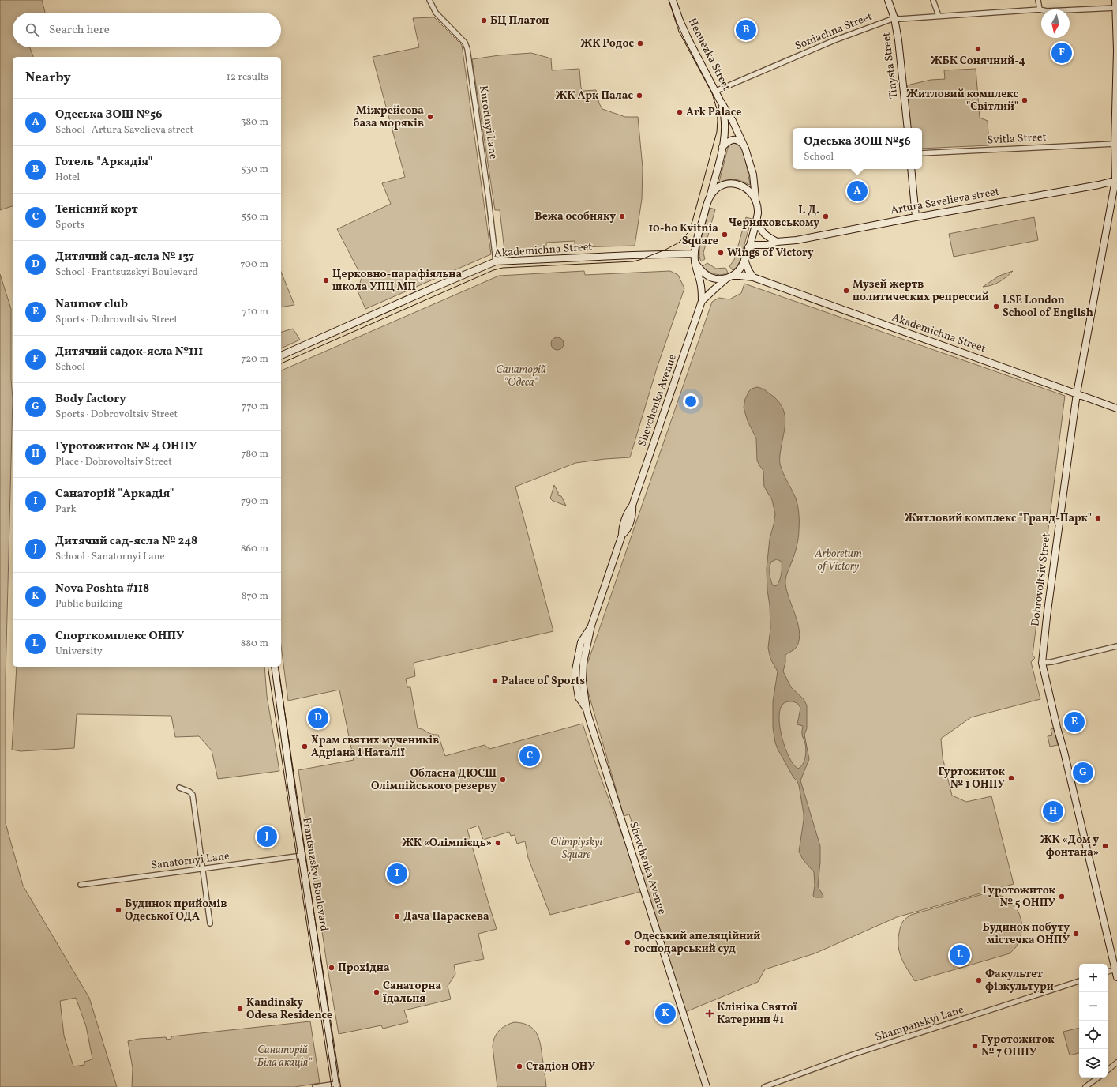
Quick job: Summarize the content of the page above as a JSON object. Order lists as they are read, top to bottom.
{
  "streets": {
    "street": [
      "Soniachna Street",
      "Henuezka Street",
      "Tinysta Street",
      "Kurortnyi Lane",
      "Svitla Street",
      "Artura Savelieva street",
      "Akademichna Street",
      "Shevchenka Avenue",
      "Dobrovoltsiv Street",
      "Sanatornyi Lane",
      "Frantsuzskyi Boulevard",
      "Shampanskyi Lane"
    ]
  },
  "crossings": [
    ["Soniachna Street", "Henuezka Street"],
    ["Soniachna Street", "Tinysta Street"],
    ["Soniachna Street", "Dobrovoltsiv Street"],
    ["Henuezka Street", "Artura Savelieva street"],
    ["Henuezka Street", "Akademichna Street"],
    ["Henuezka Street", "Shevchenka Avenue"],
    ["Kurortnyi Lane", "Akademichna Street"],
    ["Svitla Street", "Dobrovoltsiv Street"],
    ["Artura Savelieva street", "Akademichna Street"],
    ["Artura Savelieva street", "Shevchenka Avenue"],
    ["Artura Savelieva street", "Dobrovoltsiv Street"],
    ["Akademichna Street", "Shevchenka Avenue"],
    ["Akademichna Street", "Dobrovoltsiv Street"],
    ["Sanatornyi Lane", "Frantsuzskyi Boulevard"]
  ],
  "parks": [
    "Санаторій \"Одеса\"",
    "Arboretum of Victory",
    "Olimpiyskyi Square",
    "Санаторій \"Біла акація\""
  ],
  "places": {
    "other": [
      "БЦ Платон",
      "ЖК Родос",
      "ЖБК Сонячний-4",
      "ЖК Арк Палас",
      "Житловий комплекс \"Світлий\"",
      "Ark Palace",
      "Міжрейсова база моряків",
      "Вежа особняку",
      "І. Д. Черняховському",
      "10-ho Kvitnia Square",
      "Wings of Victory",
      "Церковно-парафіяльна школа УПЦ МП",
      "Музей жертв политических репрессий",
      "LSE London School of English",
      "Житловий комплекс \"Гранд-Парк\"",
      "Palace of Sports",
      "Храм святих мучеників Адріана і Наталії",
      "Гуртожиток № 1 ОНПУ",
      "Обласна ДЮСШ Олімпійського резерву",
      "ЖК «Олімпієць»",
      "ЖК «Дом у фонтана»",
      "Гуротожиток № 5 ОНПУ",
      "Будинок прийомів Одеської ОДА",
      "Дача Параскева",
      "Будинок побуту містечка ОНПУ",
      "Одеський апеляційний господарський суд",
      "Прохідна",
      "Факультет фізкультури",
      "Санаторна їдальня",
      "Kandinsky Odesa Residence",
      "Гуротожиток № 7 ОНПУ",
      "Стадіон ОНУ"
    ],
    "health": ["Клініка Святої Катерини #1"]
  },
  "north": "bottom",
  "page": {
    "search": "Search here",
    "pins": [
      "B",
      "F",
      "A",
      "D",
      "E",
      "C",
      "G",
      "H",
      "J",
      "I",
      "L",
      "K"
    ],
    "heading": ["Nearby", "12 results"],
    "list": [
      {
        "mark": "A",
        "name": "Одеська ЗОШ №56",
        "note": "School · Artura Savelieva street",
        "value": "380 m"
      },
      {
        "mark": "B",
        "name": "Готель \"Аркадія\"",
        "note": "Hotel",
        "value": "530 m"
      },
      {
        "mark": "C",
        "name": "Тенісний корт",
        "note": "Sports",
        "value": "550 m"
      },
      {
        "mark": "D",
        "name": "Дитячий сад-ясла № 137",
        "note": "School · Frantsuzskyi Boulevard",
        "value": "700 m"
      },
      {
        "mark": "E",
        "name": "Naumov club",
        "note": "Sports · Dobrovoltsiv Street",
        "value": "710 m"
      },
      {
        "mark": "F",
        "name": "Дитячий садок-ясла №111",
        "note": "School",
        "value": "720 m"
      },
      {
        "mark": "G",
        "name": "Body factory",
        "note": "Sports · Dobrovoltsiv Street",
        "value": "770 m"
      },
      {
        "mark": "H",
        "name": "Гуротожиток № 4 ОНПУ",
        "note": "Place · Dobrovoltsiv Street",
        "value": "780 m"
      },
      {
        "mark": "I",
        "name": "Санаторій \"Аркадія\"",
        "note": "Park",
        "value": "790 m"
      },
      {
        "mark": "J",
        "name": "Дитячий сад-ясла № 248",
        "note": "School · Sanatornyi Lane",
        "value": "860 m"
      },
      {
        "mark": "K",
        "name": "Nova Poshta #118",
        "note": "Public building",
        "value": "870 m"
      },
      {
        "mark": "L",
        "name": "Спорткомплекс ОНПУ",
        "note": "University",
        "value": "880 m"
      }
    ],
    "popup": ["Одеська ЗОШ №56", "School"],
    "map_buttons": ["+", "−"]
  }
}
